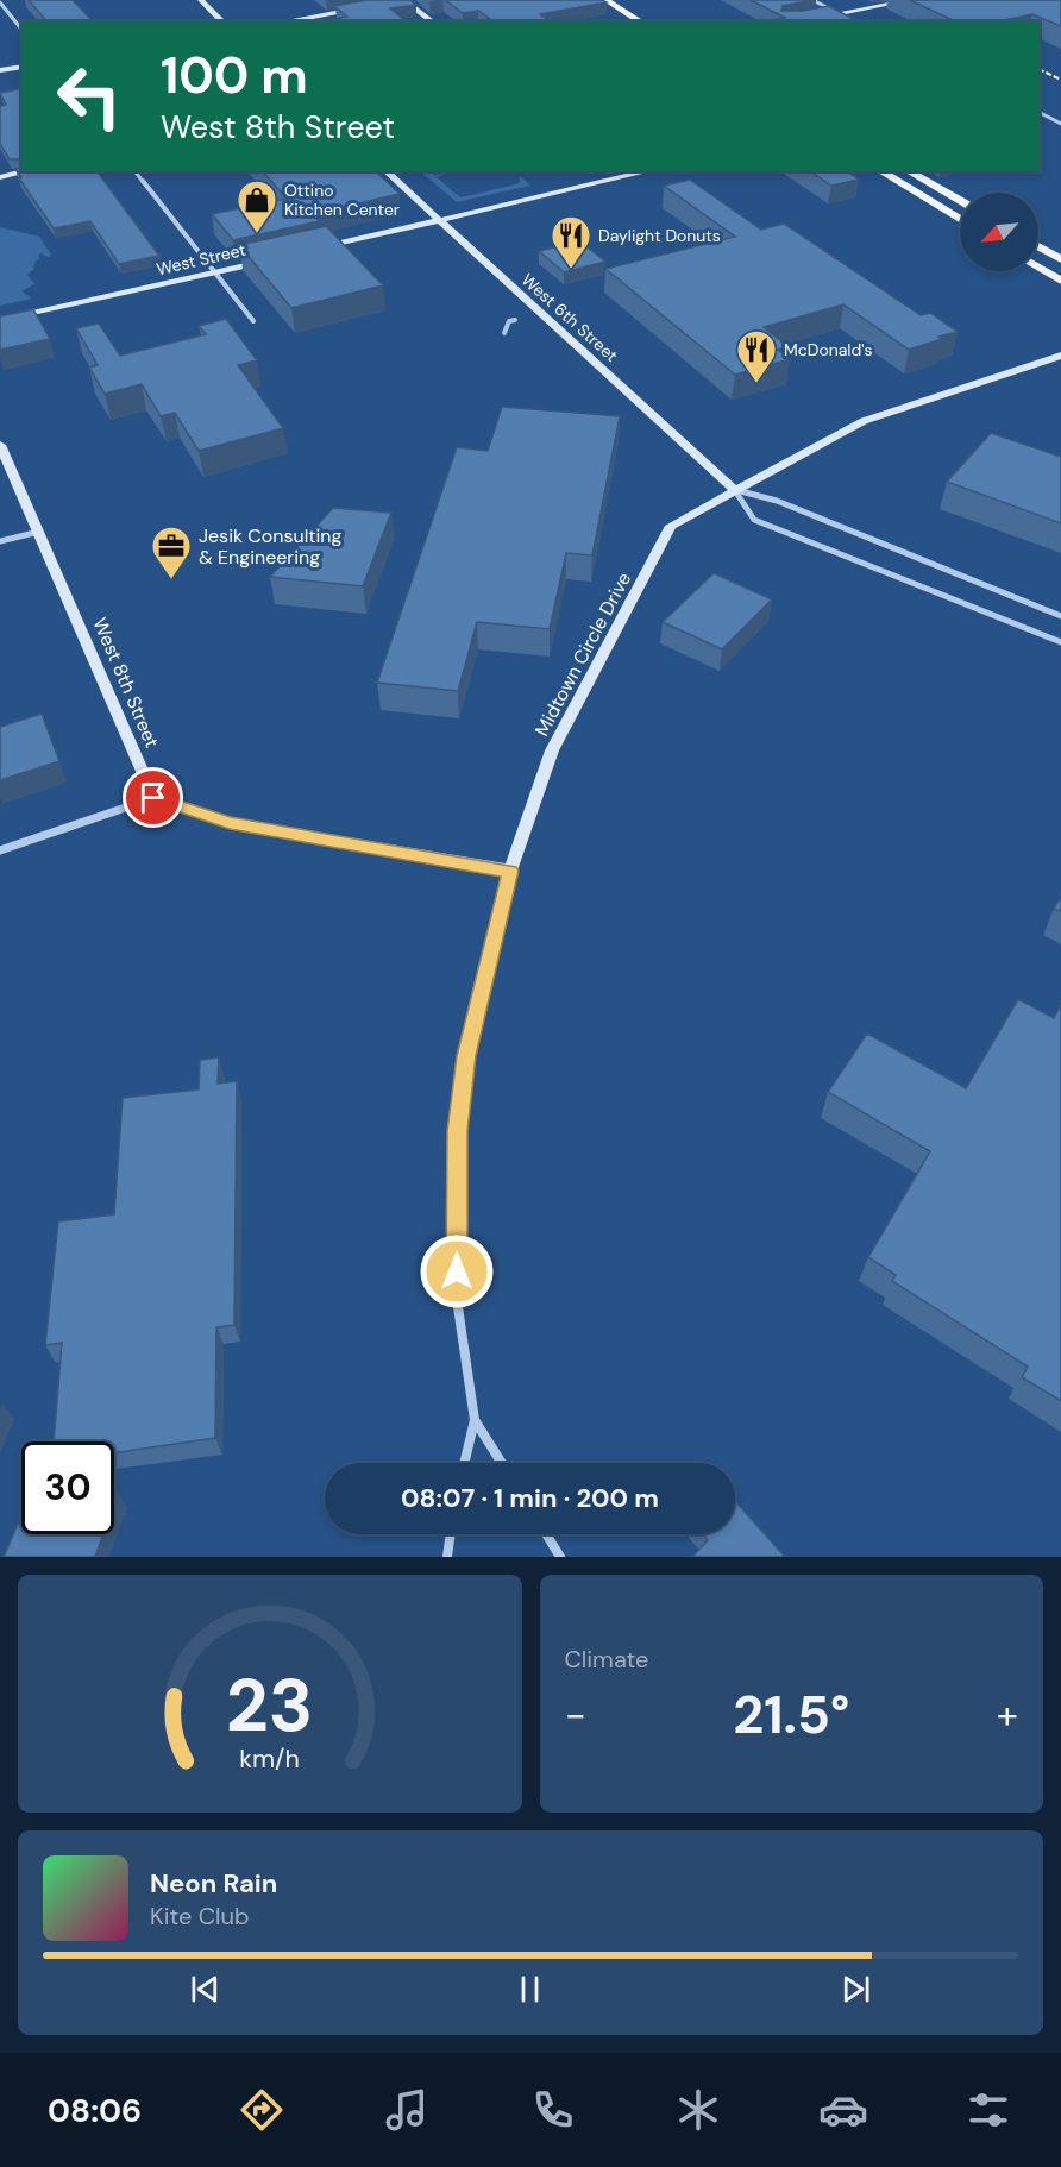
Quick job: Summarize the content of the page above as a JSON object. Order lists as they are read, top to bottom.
{
  "streets": {
    "street": [
      "West Street",
      "West 6th Street",
      "Midtown Circle Drive",
      "West 8th Street"
    ]
  },
  "crossings": [
    ["West 6th Street", "Midtown Circle Drive"]
  ],
  "places": {
    "shop": ["Ottino Kitchen Center"],
    "restaurant": ["Daylight Donuts", "McDonald's"],
    "office": ["Jesik Consulting & Engineering"]
  },
  "north": "bottom left",
  "page": {
    "turn": ["100 m", "West 8th Street"],
    "limit": "30",
    "trip": "08:07 · 1 min · 200 m",
    "tile": "Climate",
    "heat": ["−", "21.5°", "+"],
    "song": ["Neon Rain", "Kite Club"],
    "tabs": "08:06",
    "gauge": ["23", "km/h"]
  }
}
